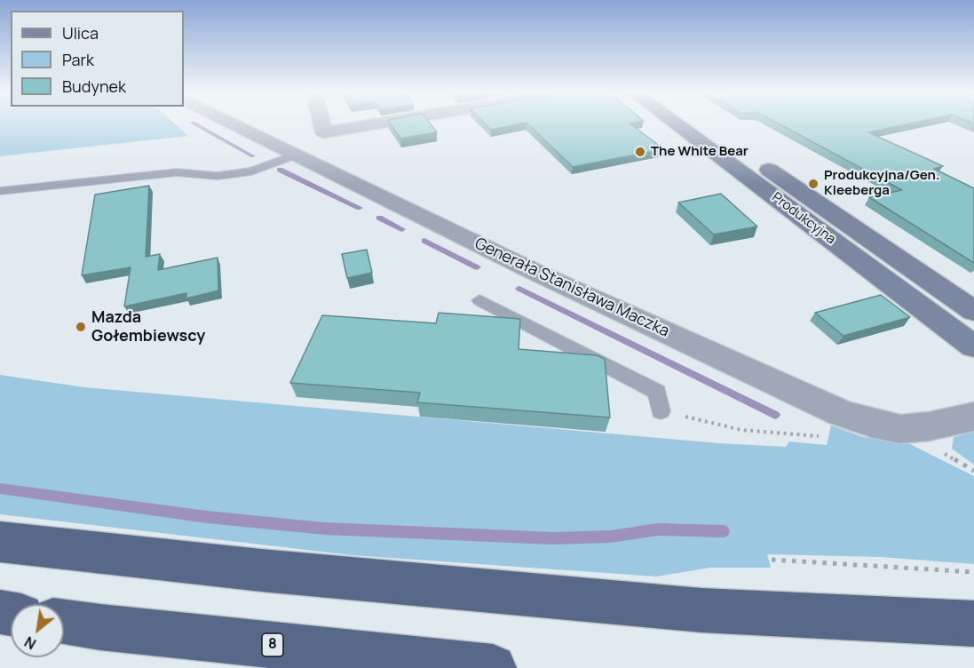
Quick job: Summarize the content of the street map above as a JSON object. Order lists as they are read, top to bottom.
{
  "streets": {
    "highway": ["8"],
    "main road": ["Produkcyjna"],
    "street": ["Generała Stanisława Maczka"]
  },
  "places": ["The White Bear", "Produkcyjna/Gen. Kleeberga", "Mazda Gołembiewscy"],
  "legend": ["Ulica", "Park", "Budynek"],
  "north": "bottom left"
}
